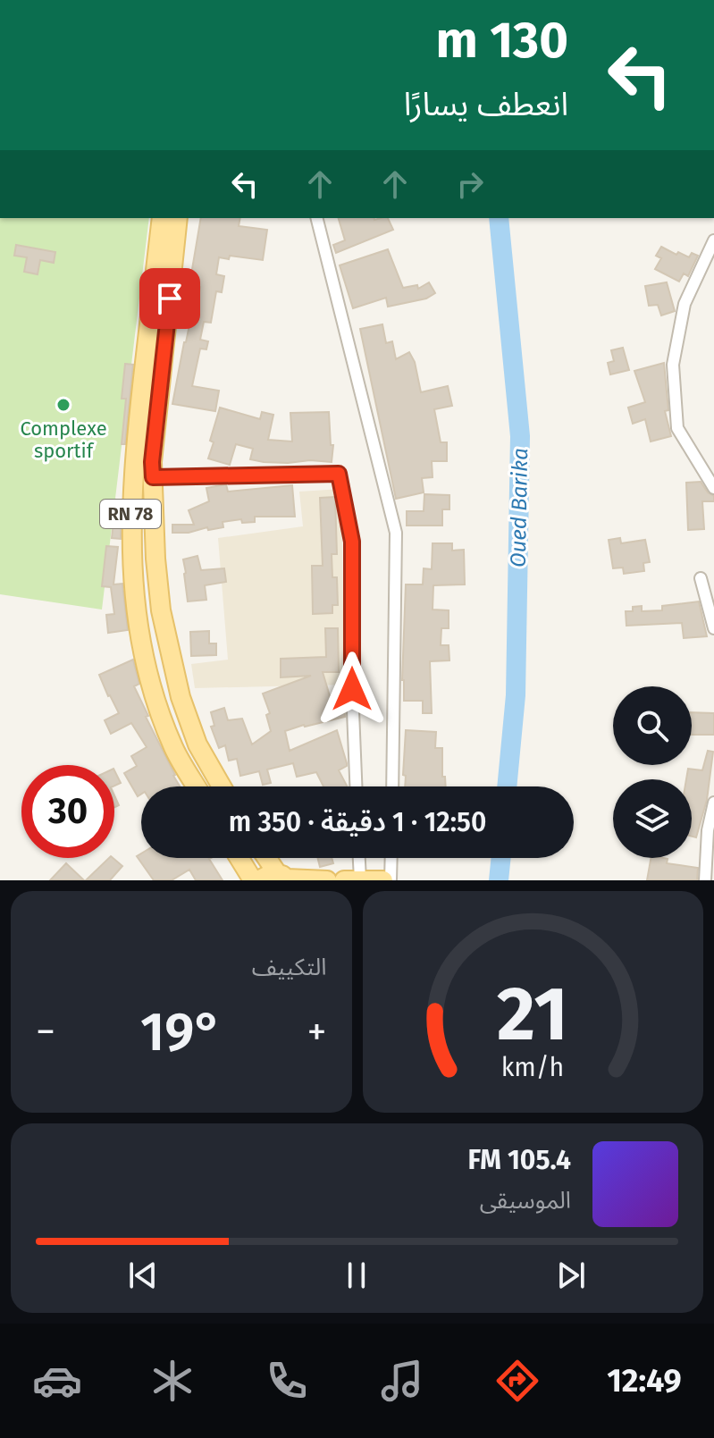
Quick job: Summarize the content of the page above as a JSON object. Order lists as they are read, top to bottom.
{
  "streets": {
    "main road": ["RN 78"]
  },
  "water": ["Oued Barika"],
  "places": ["Complexe sportif"],
  "page": {
    "turn": ["130 m", "انعطف يسارًا"],
    "limit": "30",
    "trip": "12:50 · 1 دقيقة · 350 m",
    "tile": "التكييف",
    "heat": ["−", "19°", "+"],
    "song": ["105.4 FM", "الموسيقى"],
    "tabs": "12:49",
    "gauge": ["21", "km/h"]
  }
}
